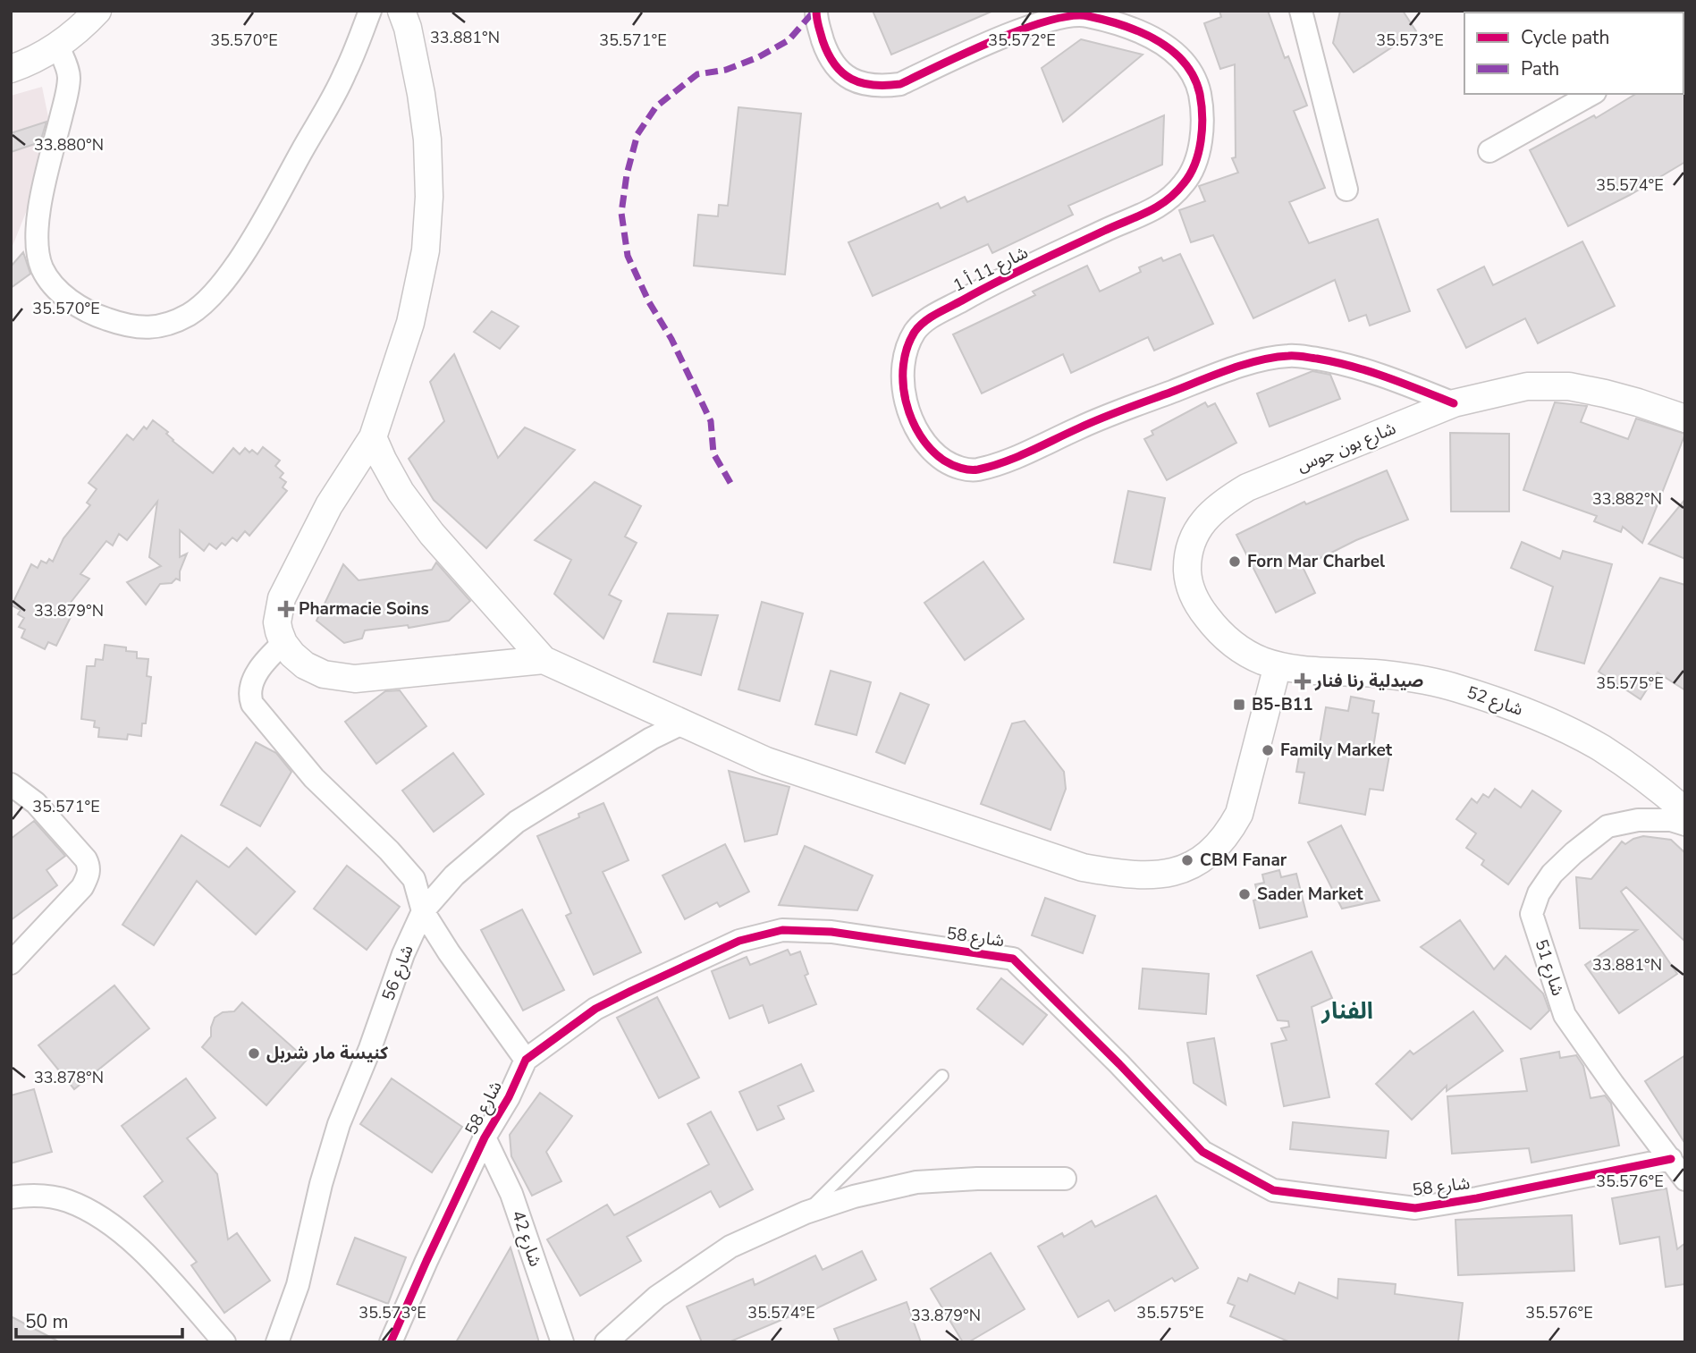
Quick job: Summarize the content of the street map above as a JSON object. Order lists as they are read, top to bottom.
{
  "streets": {
    "street": [
      "شارع 11 أ 1",
      "شارع بون جوس",
      "شارع 52",
      "شارع 58",
      "شارع 51",
      "شارع 56",
      "شارع 42"
    ]
  },
  "crossings": [
    ["شارع 11 أ 1", "شارع بون جوس"],
    ["شارع بون جوس", "شارع 52"],
    ["شارع 58", "شارع 51"],
    ["شارع 58", "شارع 42"]
  ],
  "districts": ["الفنار"],
  "places": {
    "other": [
      "Forn Mar Charbel",
      "Family Market",
      "CBM Fanar",
      "Sader Market",
      "كنيسة مار شربل"
    ],
    "health": ["Pharmacie Soins", "صيدلية رنا فنار"],
    "transit": ["B5-B11"]
  },
  "legend": ["Cycle path", "Path"],
  "scale_bar": "50 m",
  "coordinates": [
    "33.881°N",
    "35.573°E",
    "35.570°E",
    "35.571°E",
    "35.572°E",
    "33.880°N",
    "35.574°E",
    "33.882°N",
    "33.879°N",
    "35.575°E",
    "33.878°N",
    "35.576°E"
  ]
}
